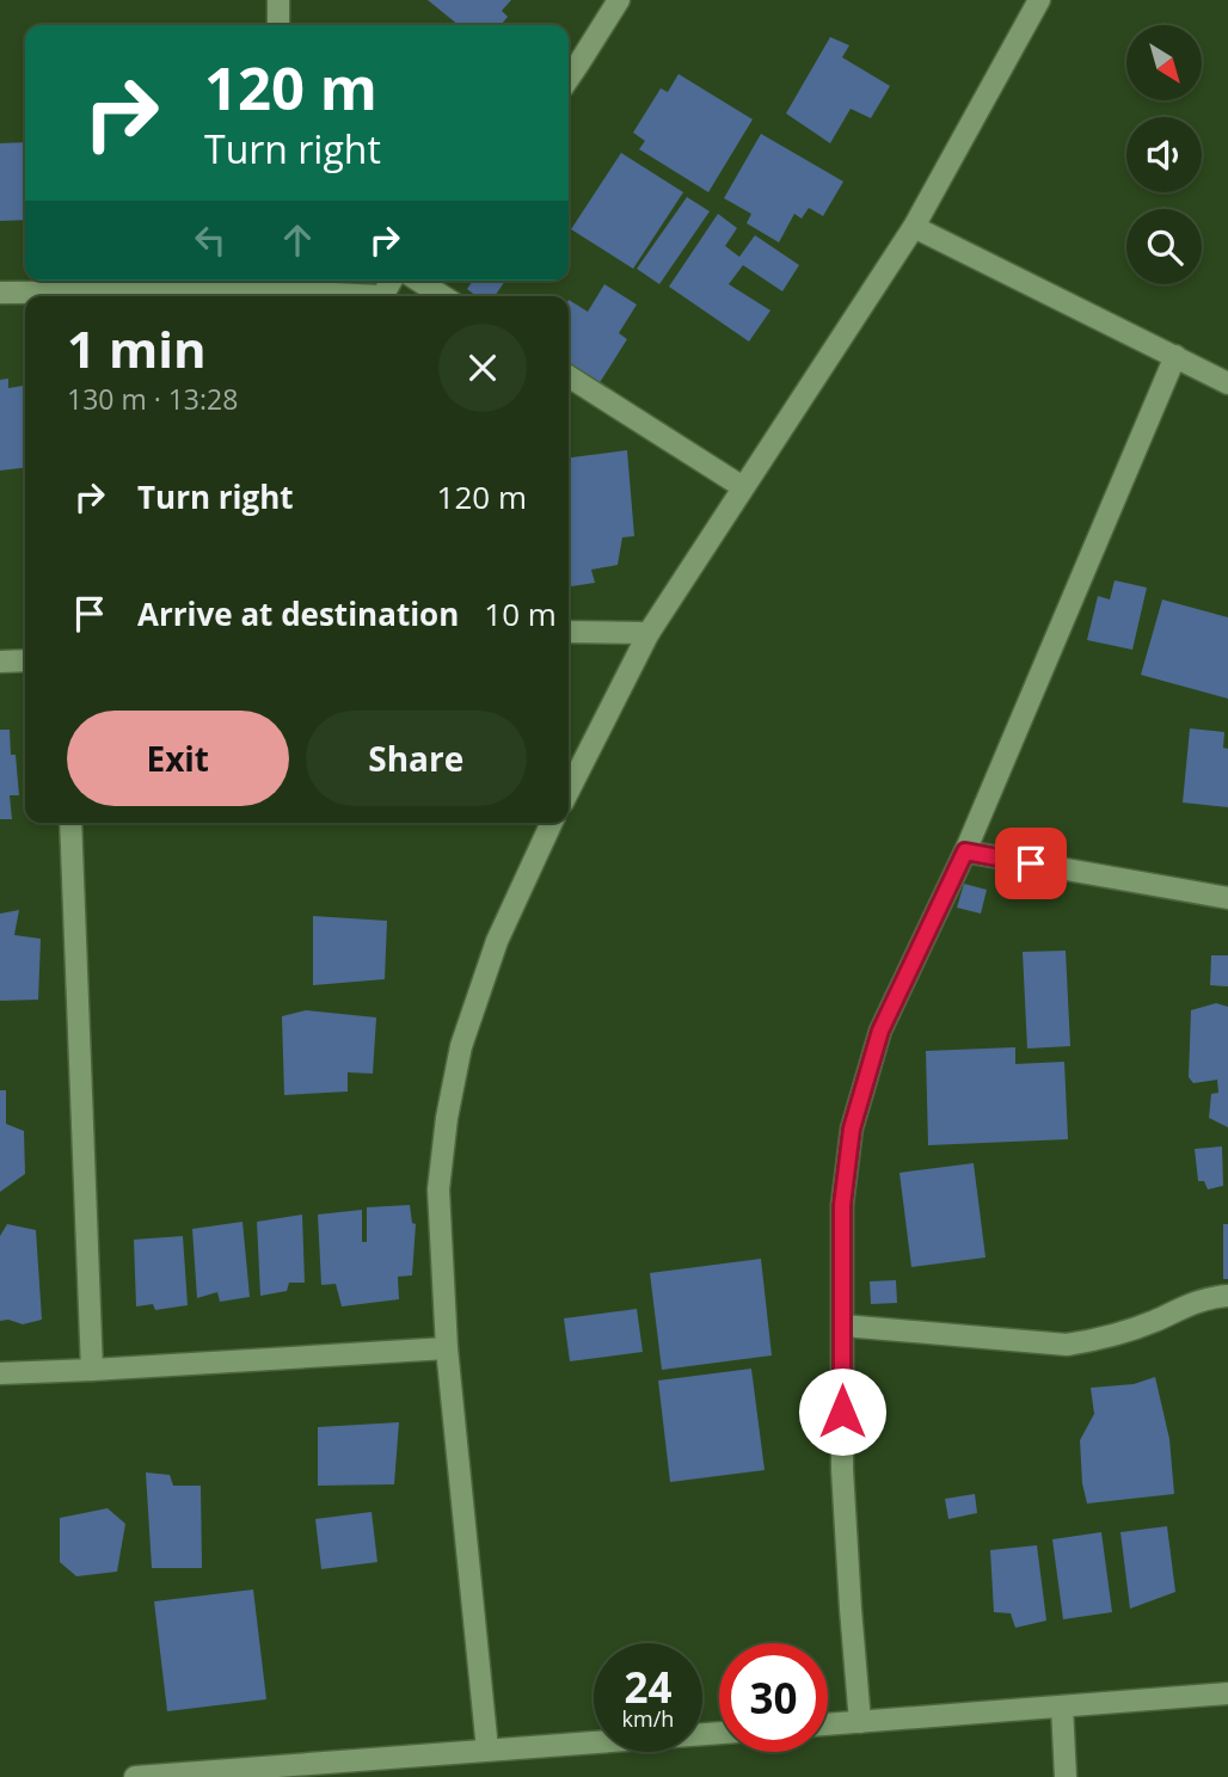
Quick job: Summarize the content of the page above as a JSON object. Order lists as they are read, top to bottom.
{
  "north": "bottom right",
  "page": {
    "turn": ["120 m", "Turn right"],
    "heading": ["1 min", "130 m · 13:28"],
    "list": [
      {
        "name": "Turn right",
        "value": "120 m"
      },
      {
        "name": "Arrive at destination",
        "value": "10 m"
      }
    ],
    "buttons": ["Exit", "Share"],
    "speed": "24 km/h",
    "limit": "30"
  }
}
